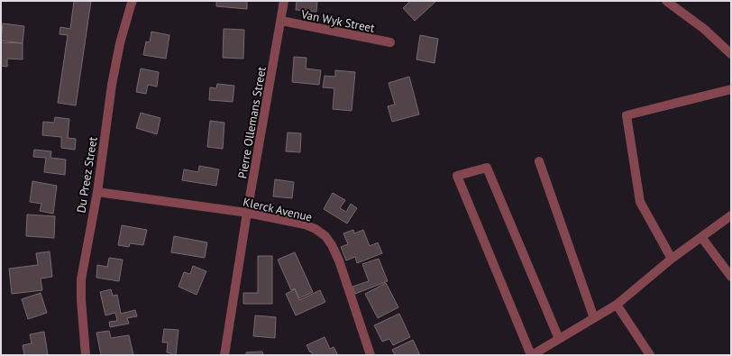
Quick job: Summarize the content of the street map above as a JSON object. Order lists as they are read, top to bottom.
{
  "streets": {
    "street": [
      "Van Wyk Street",
      "Pierre Ollemans Street",
      "Du Preez Street",
      "Klerck Avenue"
    ]
  },
  "crossings": [
    ["Van Wyk Street", "Pierre Ollemans Street"],
    ["Pierre Ollemans Street", "Klerck Avenue"],
    ["Du Preez Street", "Klerck Avenue"]
  ]
}
